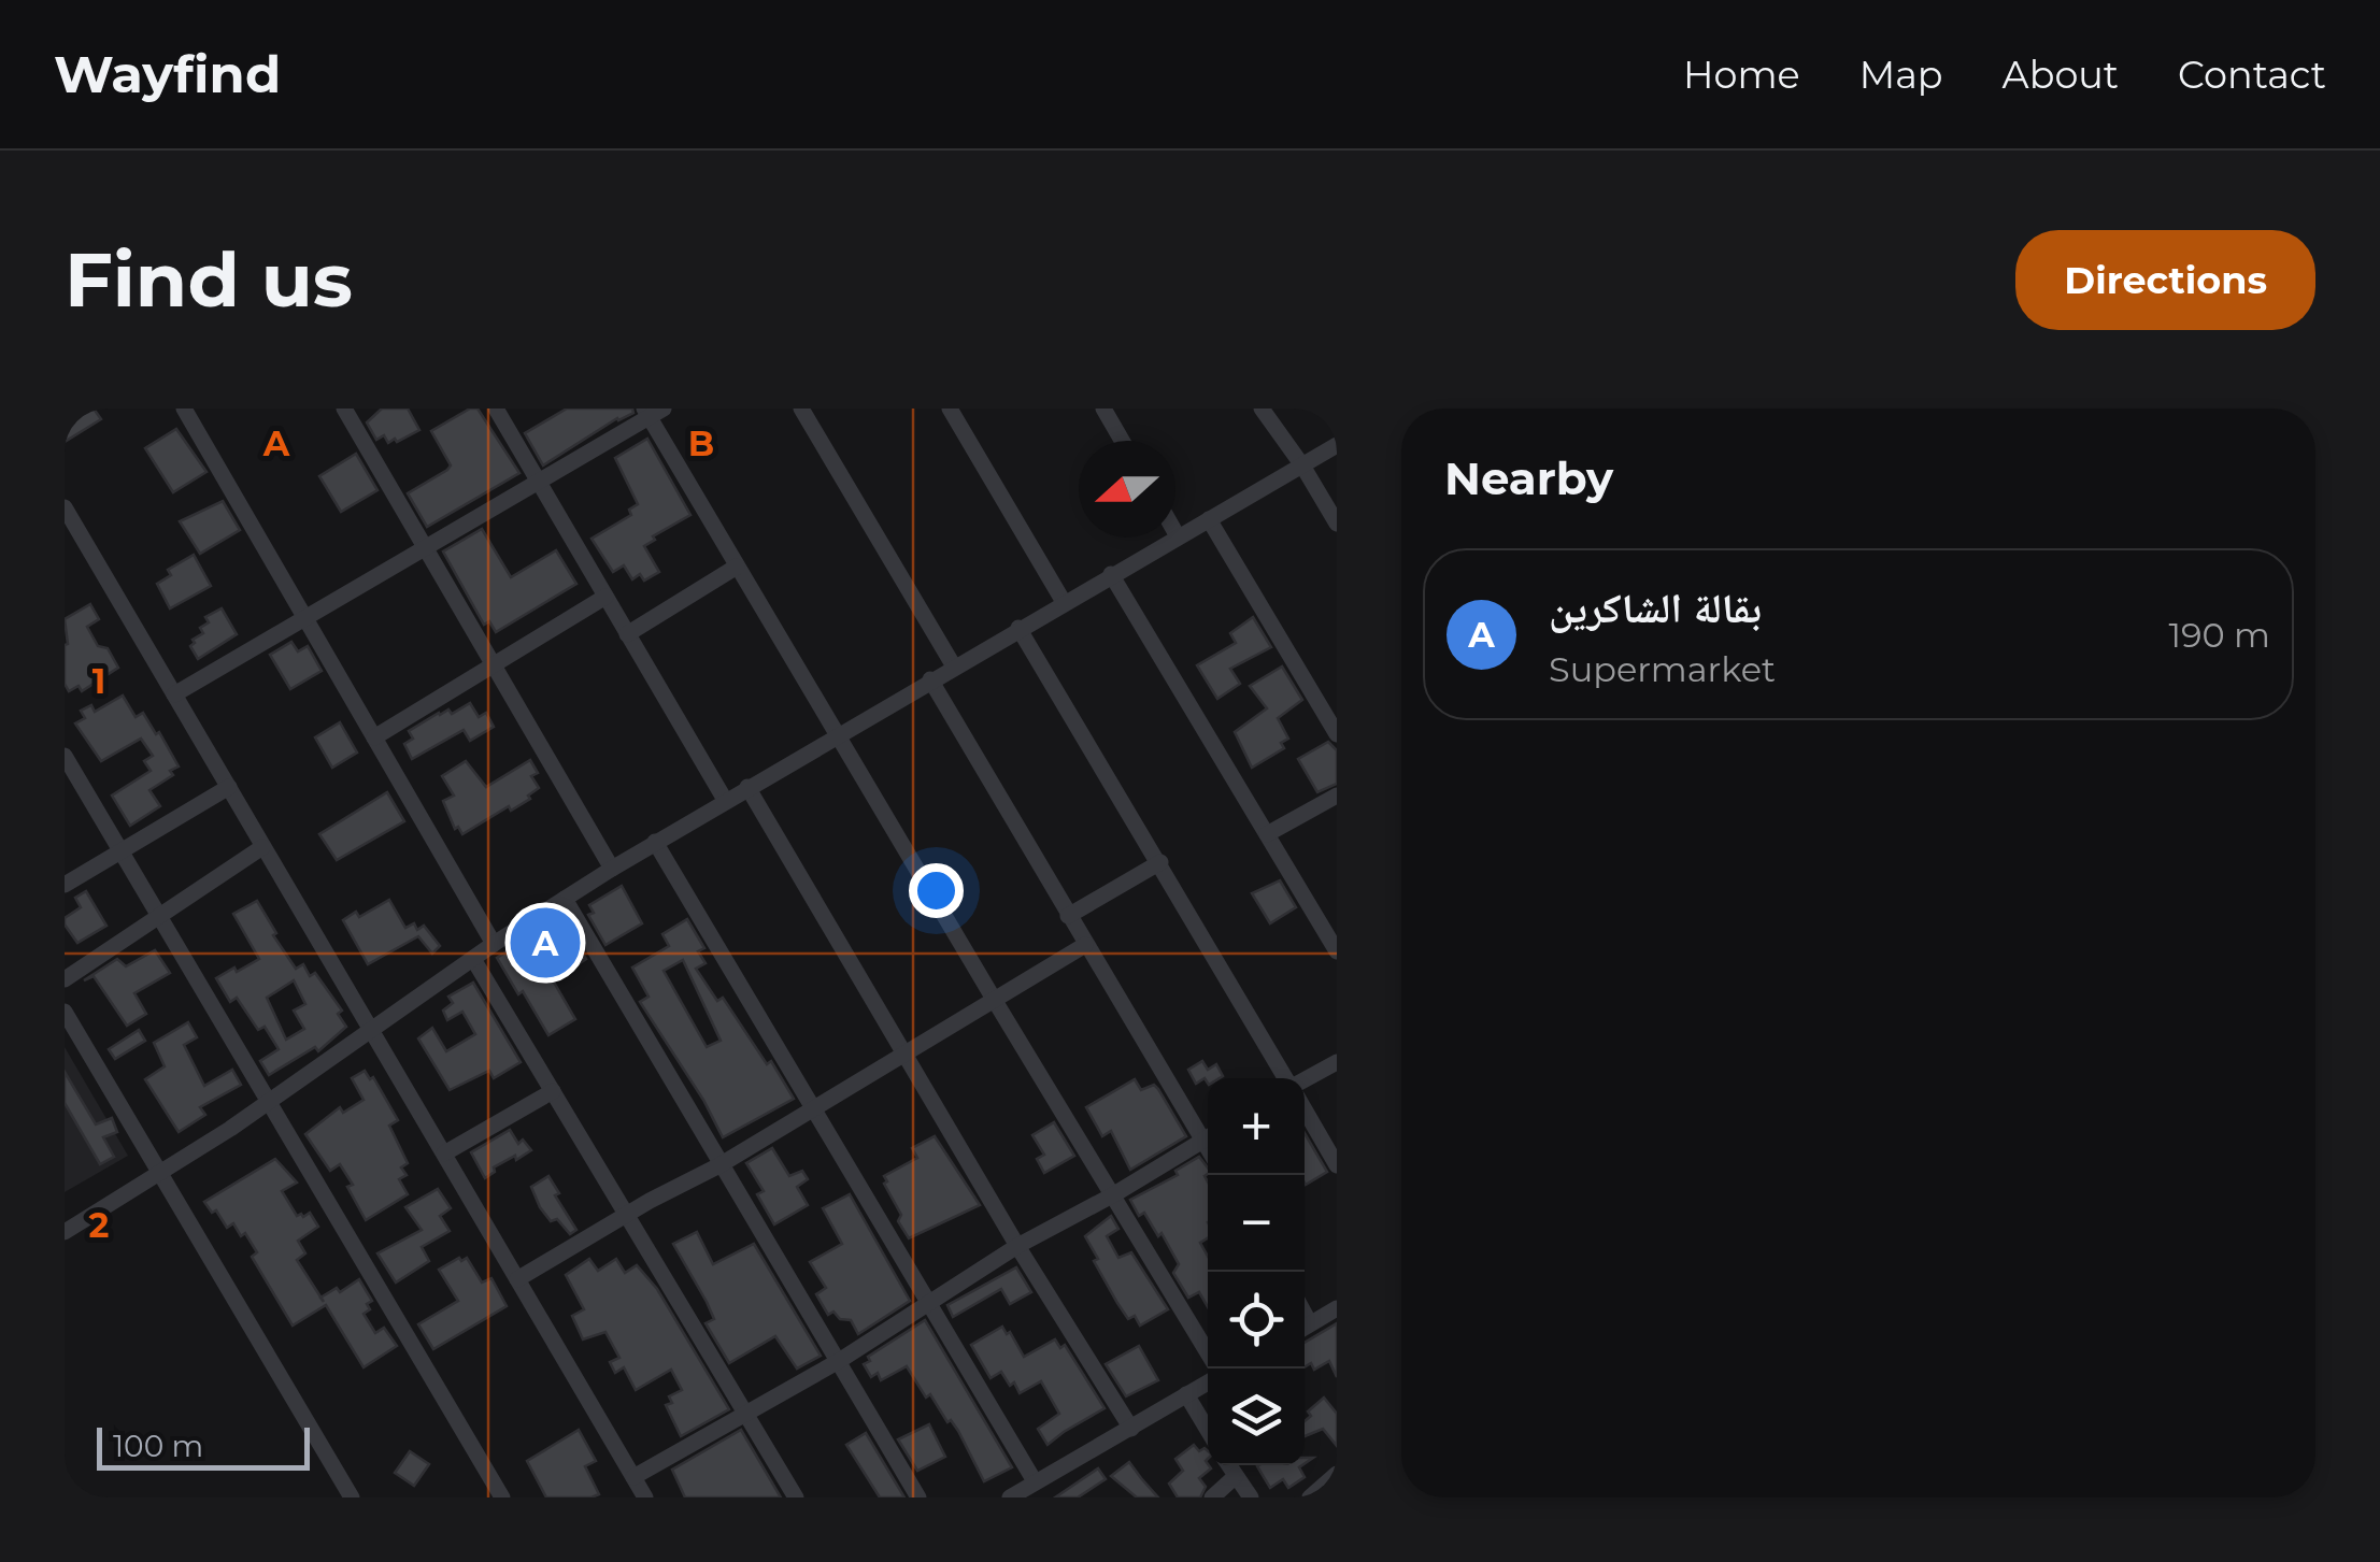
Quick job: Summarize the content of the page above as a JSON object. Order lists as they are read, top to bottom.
{
  "scale_bar": "100 m",
  "north": "left",
  "page": {
    "header": "Wayfind",
    "nav": [
      "Home",
      "Map",
      "About",
      "Contact"
    ],
    "buttons": "Directions",
    "title": "Find us",
    "heading": "Nearby",
    "list": [
      {
        "mark": "A",
        "name": "بقالة الشاكرين",
        "note": "Supermarket",
        "value": "190 m"
      }
    ],
    "pins": "A",
    "map_buttons": ["+", "−"],
    "scale": "100 m"
  },
  "grid": {
    "columns": ["A", "B"],
    "rows": ["1", "2"]
  }
}
